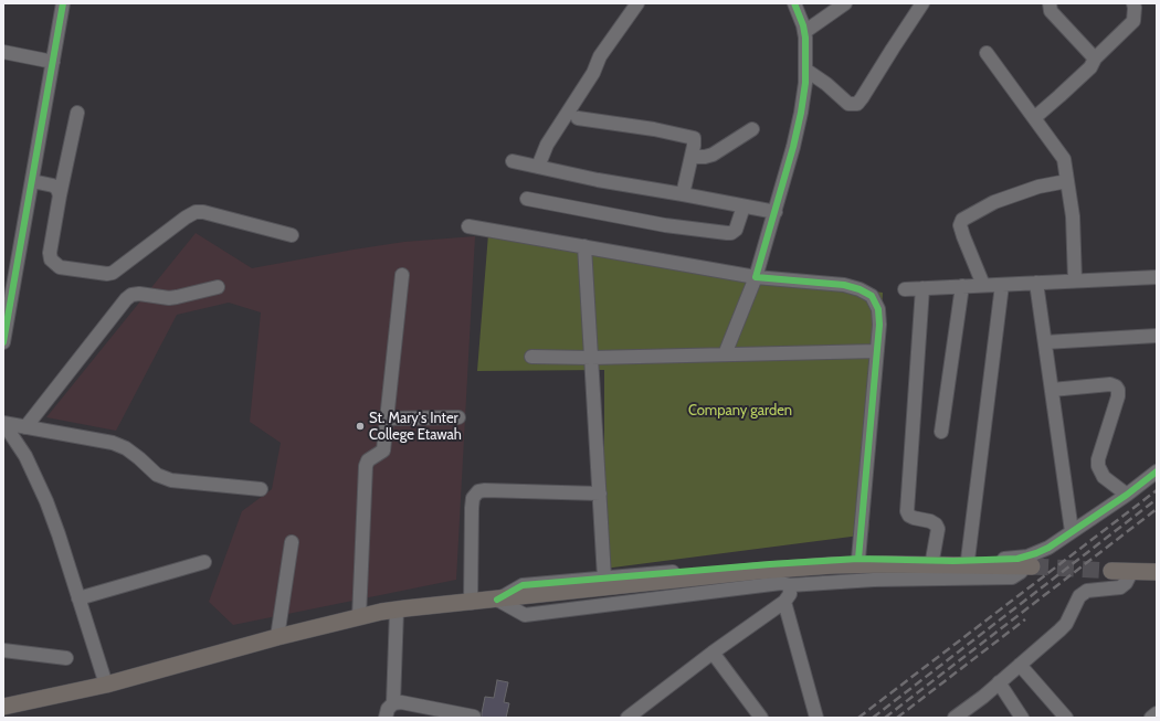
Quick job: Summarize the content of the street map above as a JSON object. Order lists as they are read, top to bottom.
{
  "parks": ["Company garden"],
  "places": ["St. Mary's Inter College Etawah"]
}
